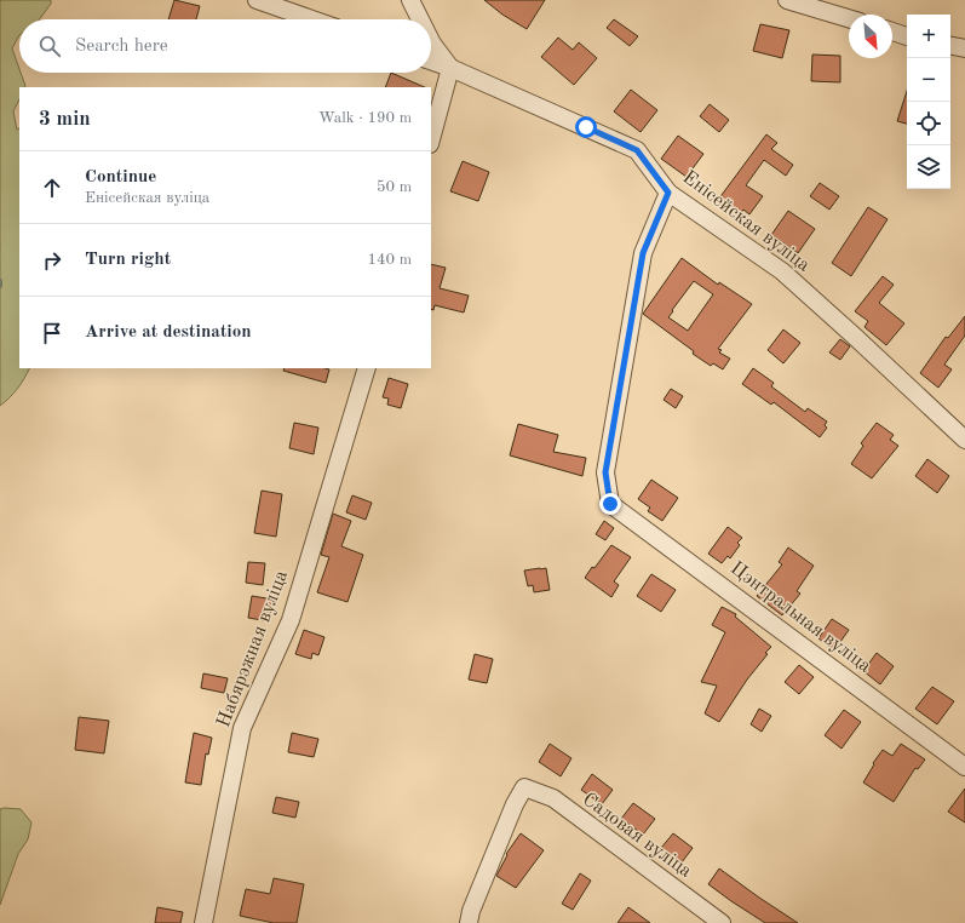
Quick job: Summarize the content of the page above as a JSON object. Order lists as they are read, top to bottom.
{
  "streets": {
    "street": [
      "Енісейская вуліца",
      "Цэнтральная вуліца",
      "Набярэжная вуліца",
      "Садовая вуліца"
    ]
  },
  "crossings": [
    ["Енісейская вуліца", "Цэнтральная вуліца"]
  ],
  "north": "bottom right",
  "page": {
    "map_buttons": ["+", "−"],
    "search": "Search here",
    "heading": ["3 min", "Walk · 190 m"],
    "list": [
      ["Continue", "Енісейская вуліца", "50 m"],
      ["Turn right", "140 m"],
      "Arrive at destination"
    ]
  }
}
